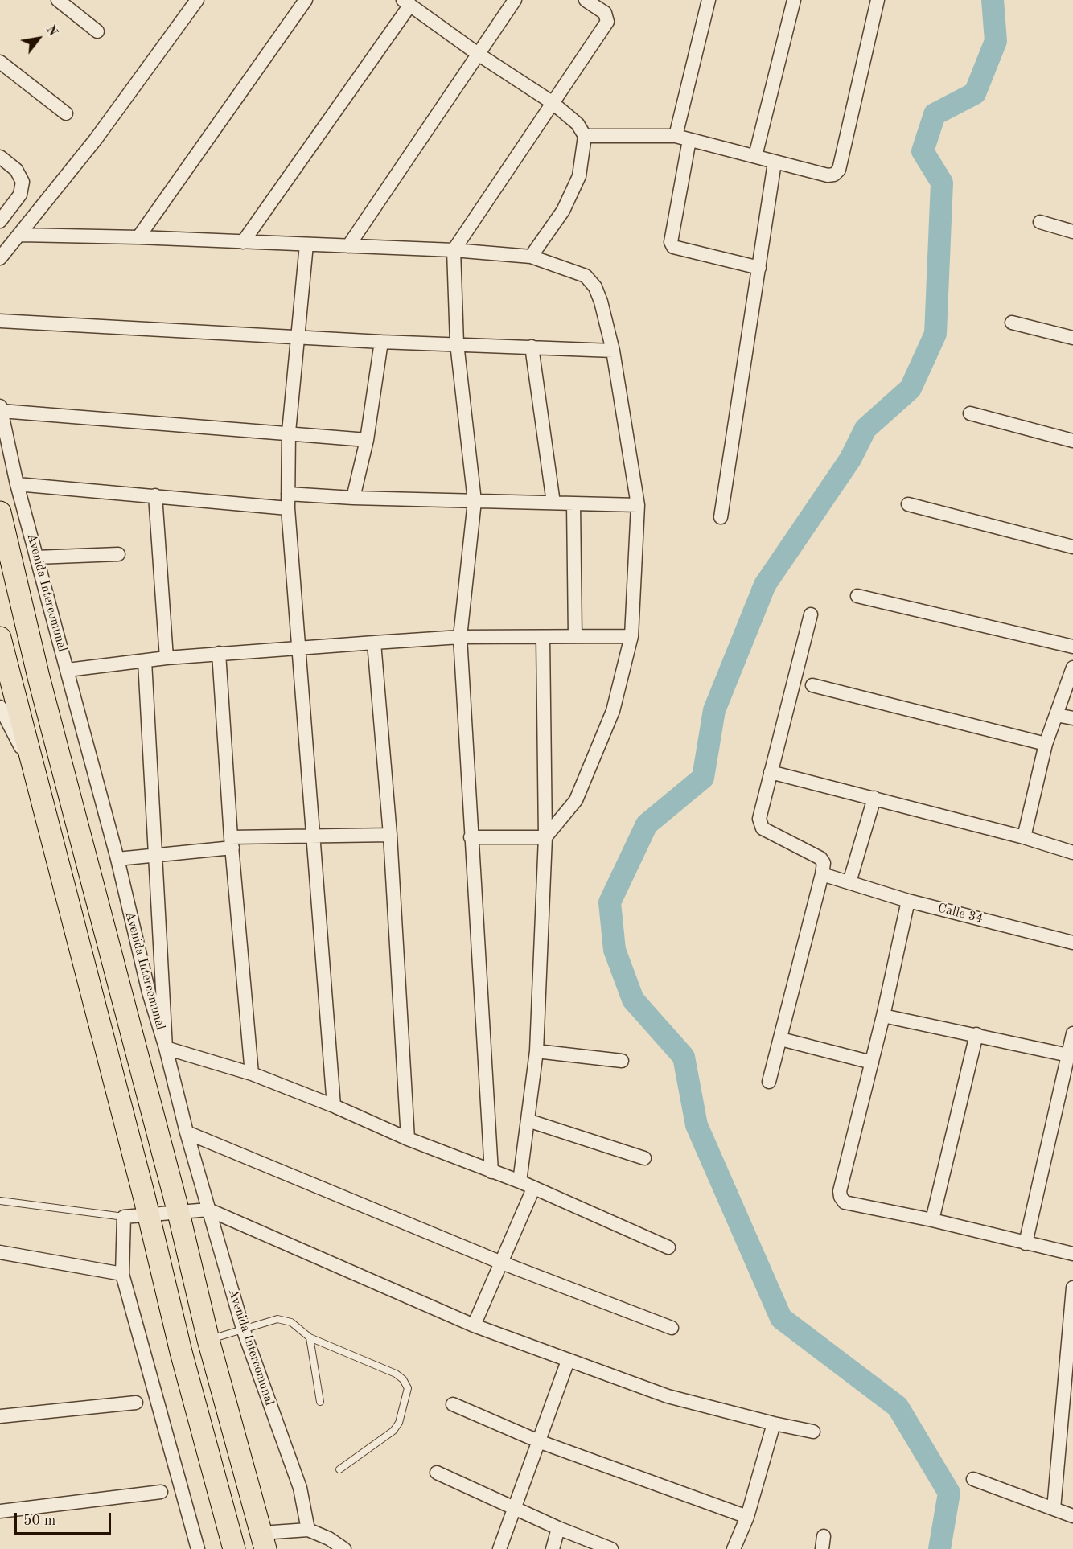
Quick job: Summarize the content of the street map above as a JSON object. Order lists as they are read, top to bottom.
{
  "streets": {
    "main road": ["Avenida Intercomunal"],
    "street": ["Calle 34"]
  },
  "scale_bar": "50 m",
  "north": "top right"
}
